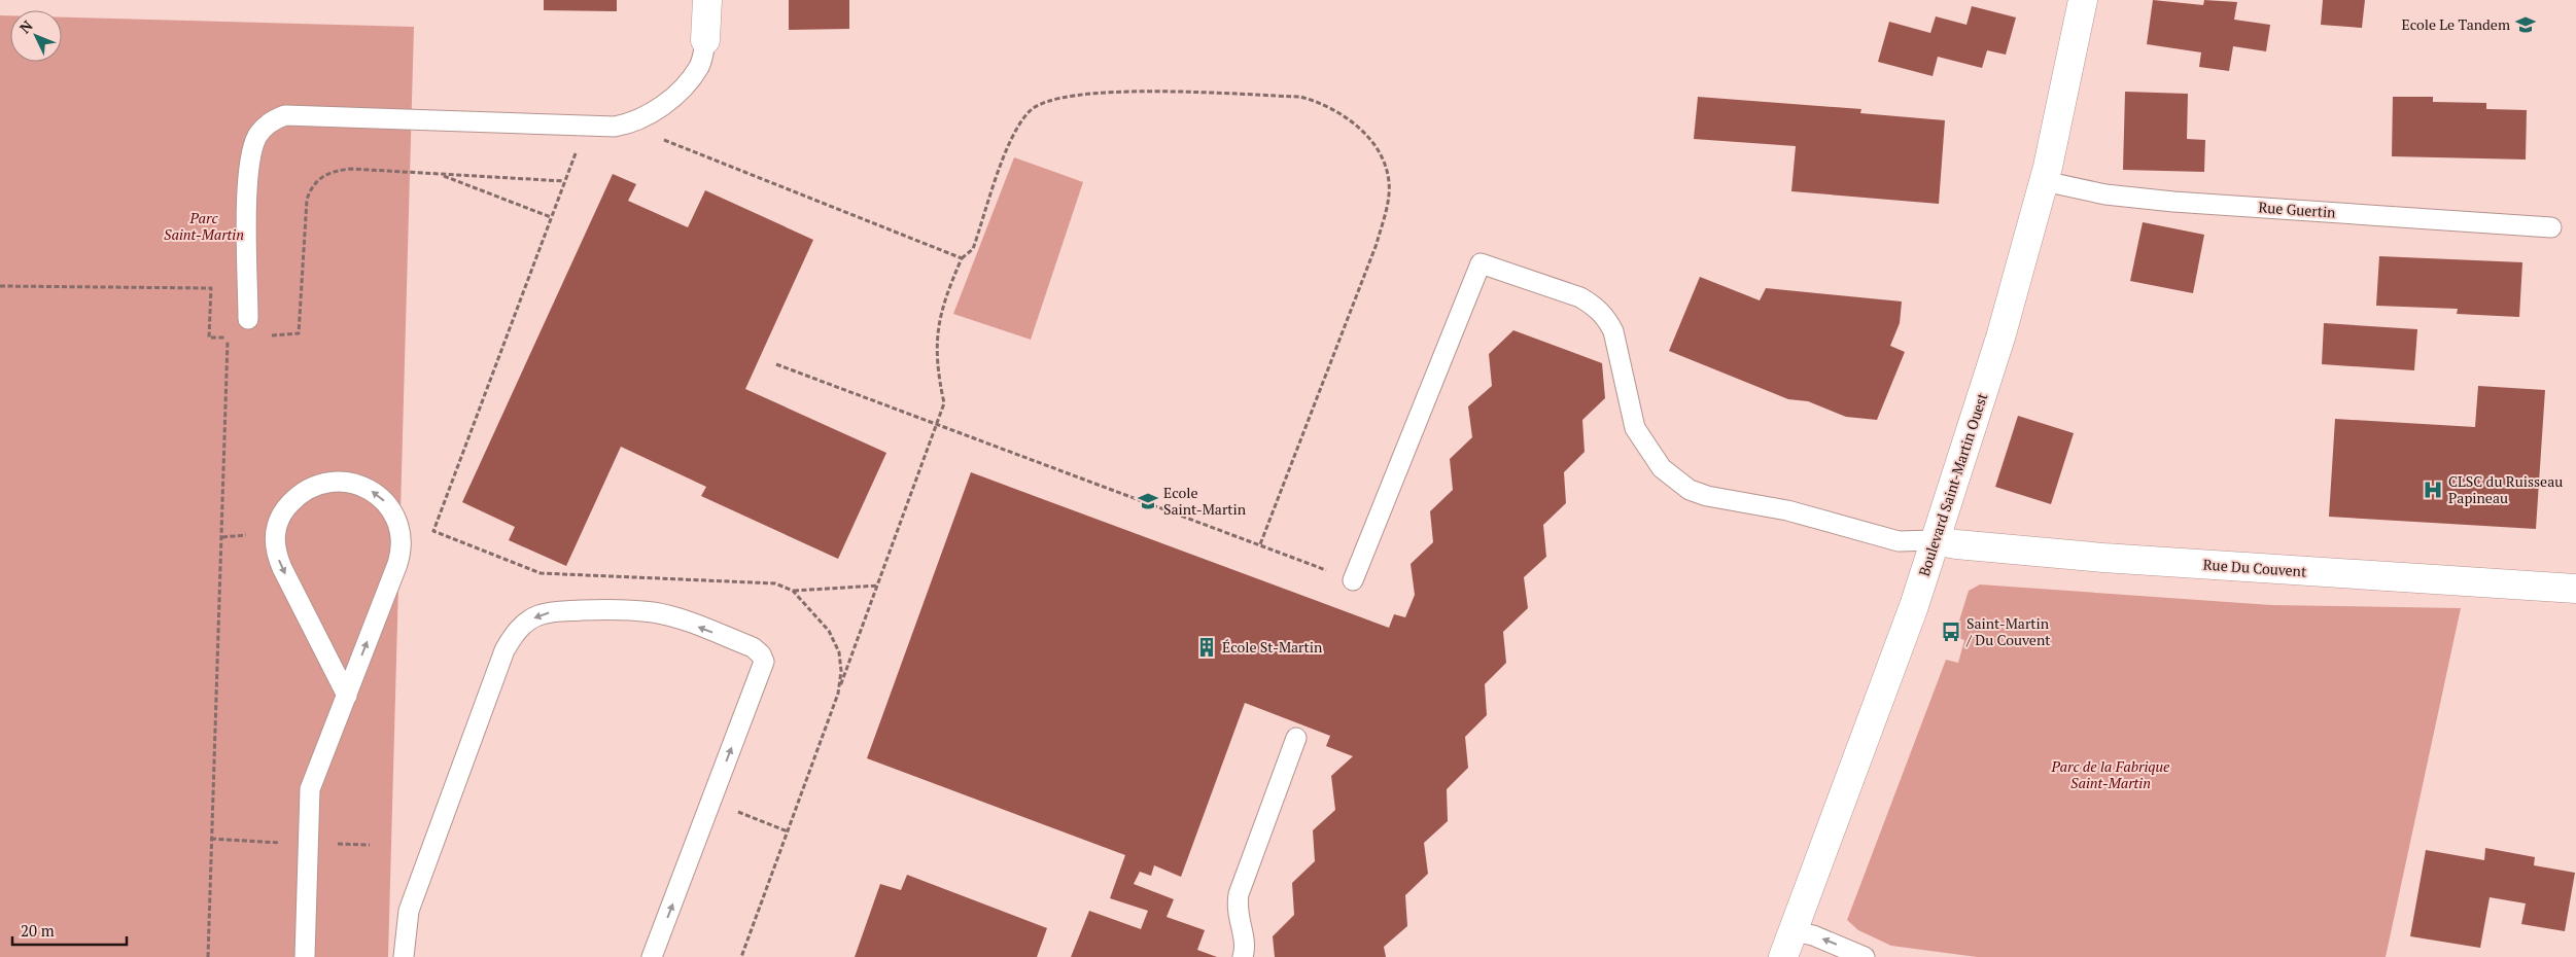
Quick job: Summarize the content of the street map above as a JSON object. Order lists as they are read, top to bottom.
{
  "streets": {
    "main road": ["Boulevard Saint-Martin Ouest", "Rue Du Couvent"],
    "lane": ["Rue Guertin"]
  },
  "crossings": [
    ["Rue Guertin", "Boulevard Saint-Martin Ouest"],
    ["Boulevard Saint-Martin Ouest", "Rue Du Couvent"]
  ],
  "parks": ["Parc Saint-Martin", "Parc de la Fabrique Saint-Martin"],
  "places": {
    "school or university": ["Ecole Le Tandem", "Ecole Saint-Martin"],
    "hospital": ["CLSC du Ruisseau Papineau"],
    "bus stop": ["Saint-Martin / Du Couvent"],
    "building": ["École St-Martin"]
  },
  "scale_bar": "20 m",
  "north": "top left"
}
